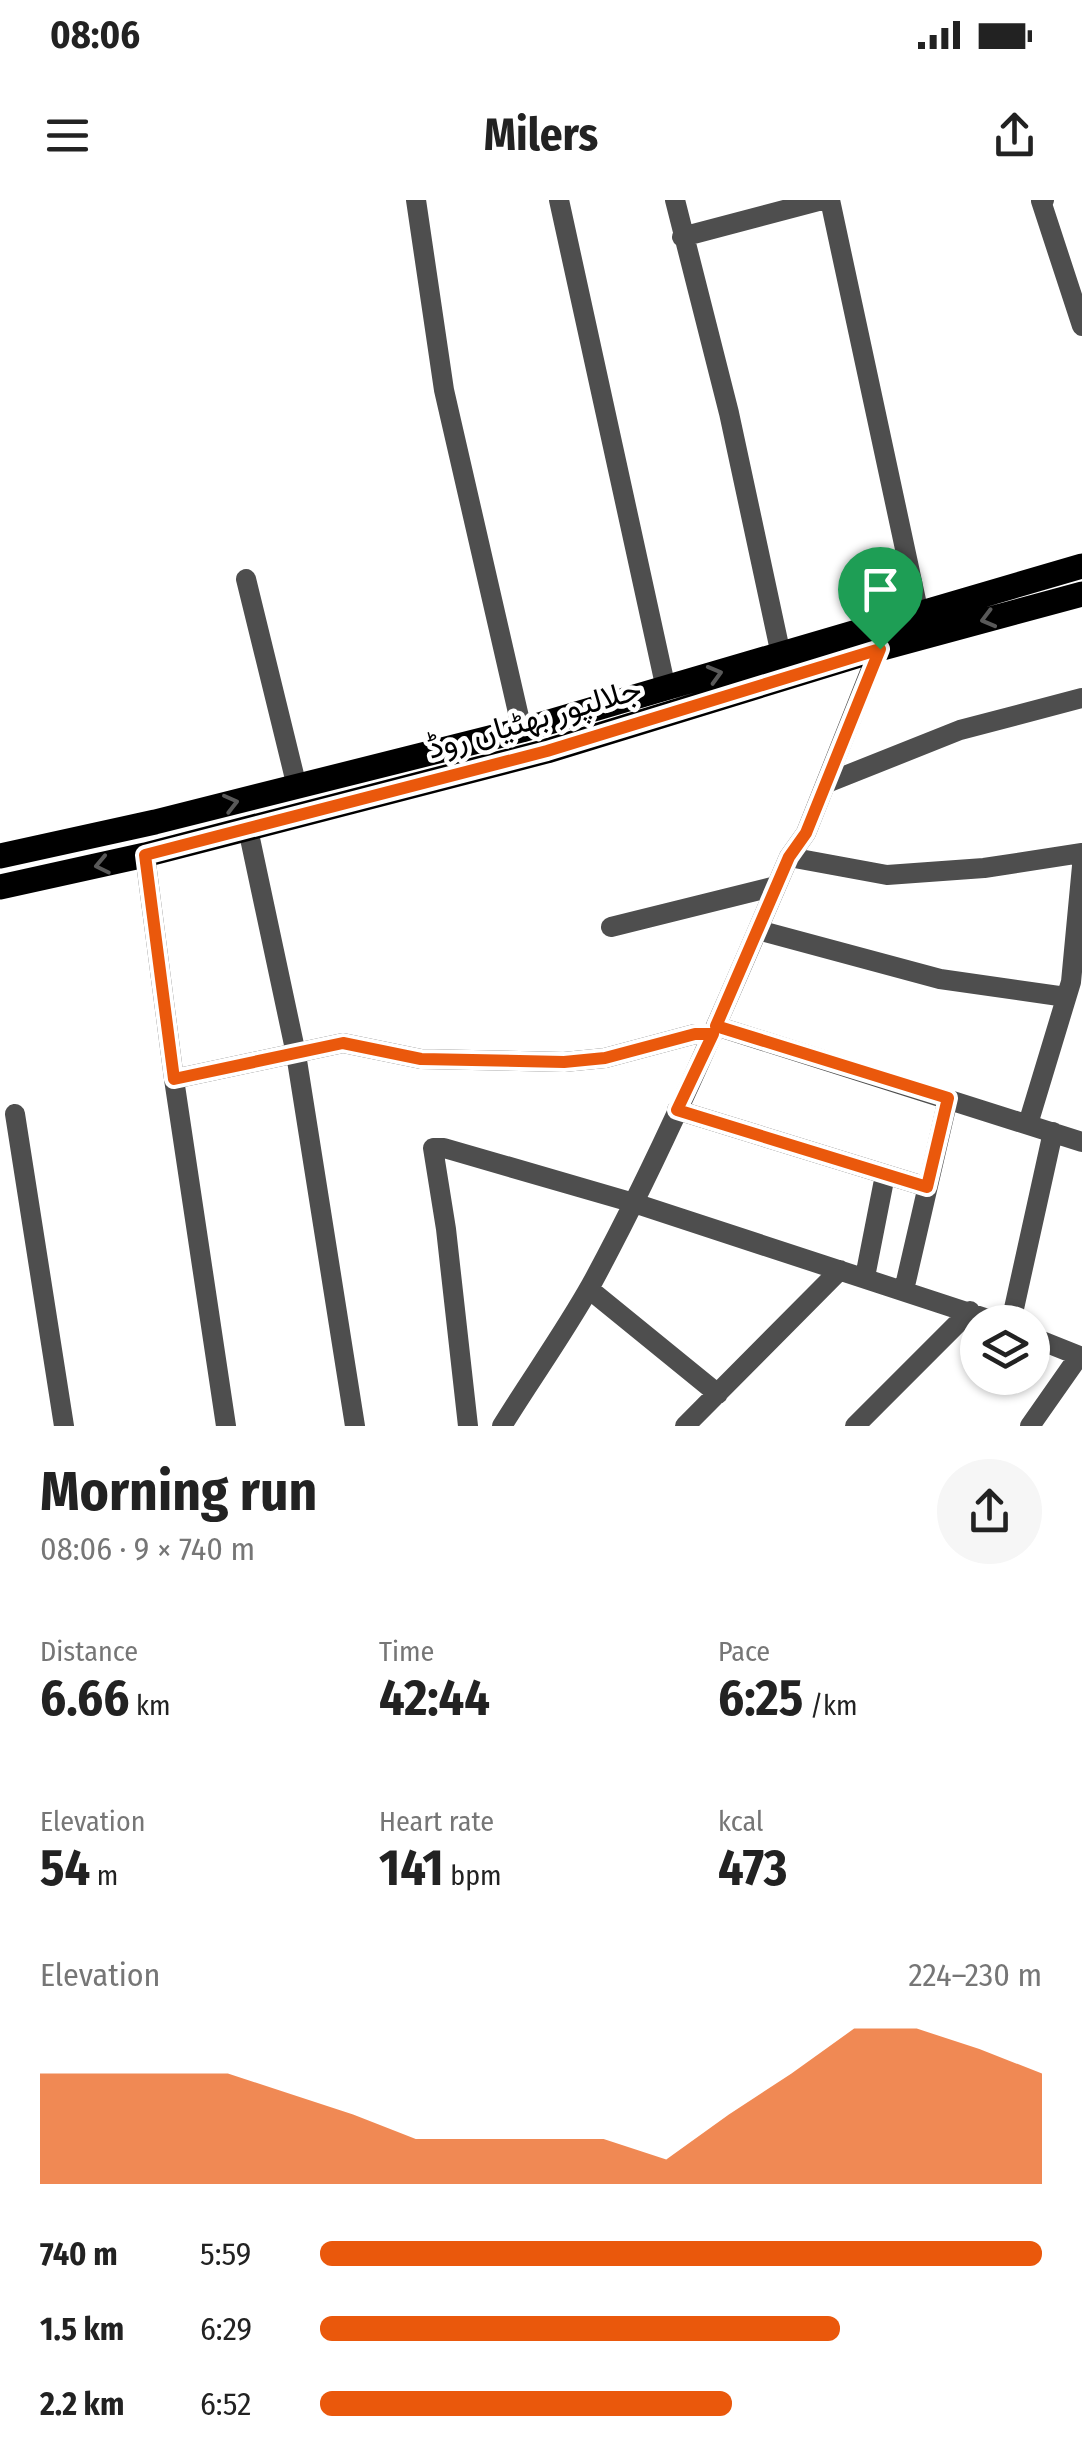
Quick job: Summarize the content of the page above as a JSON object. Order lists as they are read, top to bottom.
{
  "streets": {
    "main road": ["جلالپور بھٹیاں روڈ"]
  },
  "page": {
    "status": "08:06",
    "header": "Milers",
    "heading": ["Morning run", "08:06 · 9 × 740 m"],
    "stats": [
      ["Distance", "6.66 km"],
      ["Time", "42:44"],
      ["Pace", "6:25 /km"],
      ["Elevation", "54 m"],
      ["Heart rate", "141 bpm"],
      ["kcal", "473"]
    ],
    "chart": ["Elevation", "224–230 m"],
    "list": [
      {
        "name": "740 m",
        "note": "5:59"
      },
      {
        "name": "1.5 km",
        "note": "6:29"
      },
      {
        "name": "2.2 km",
        "note": "6:52"
      }
    ]
  }
}
